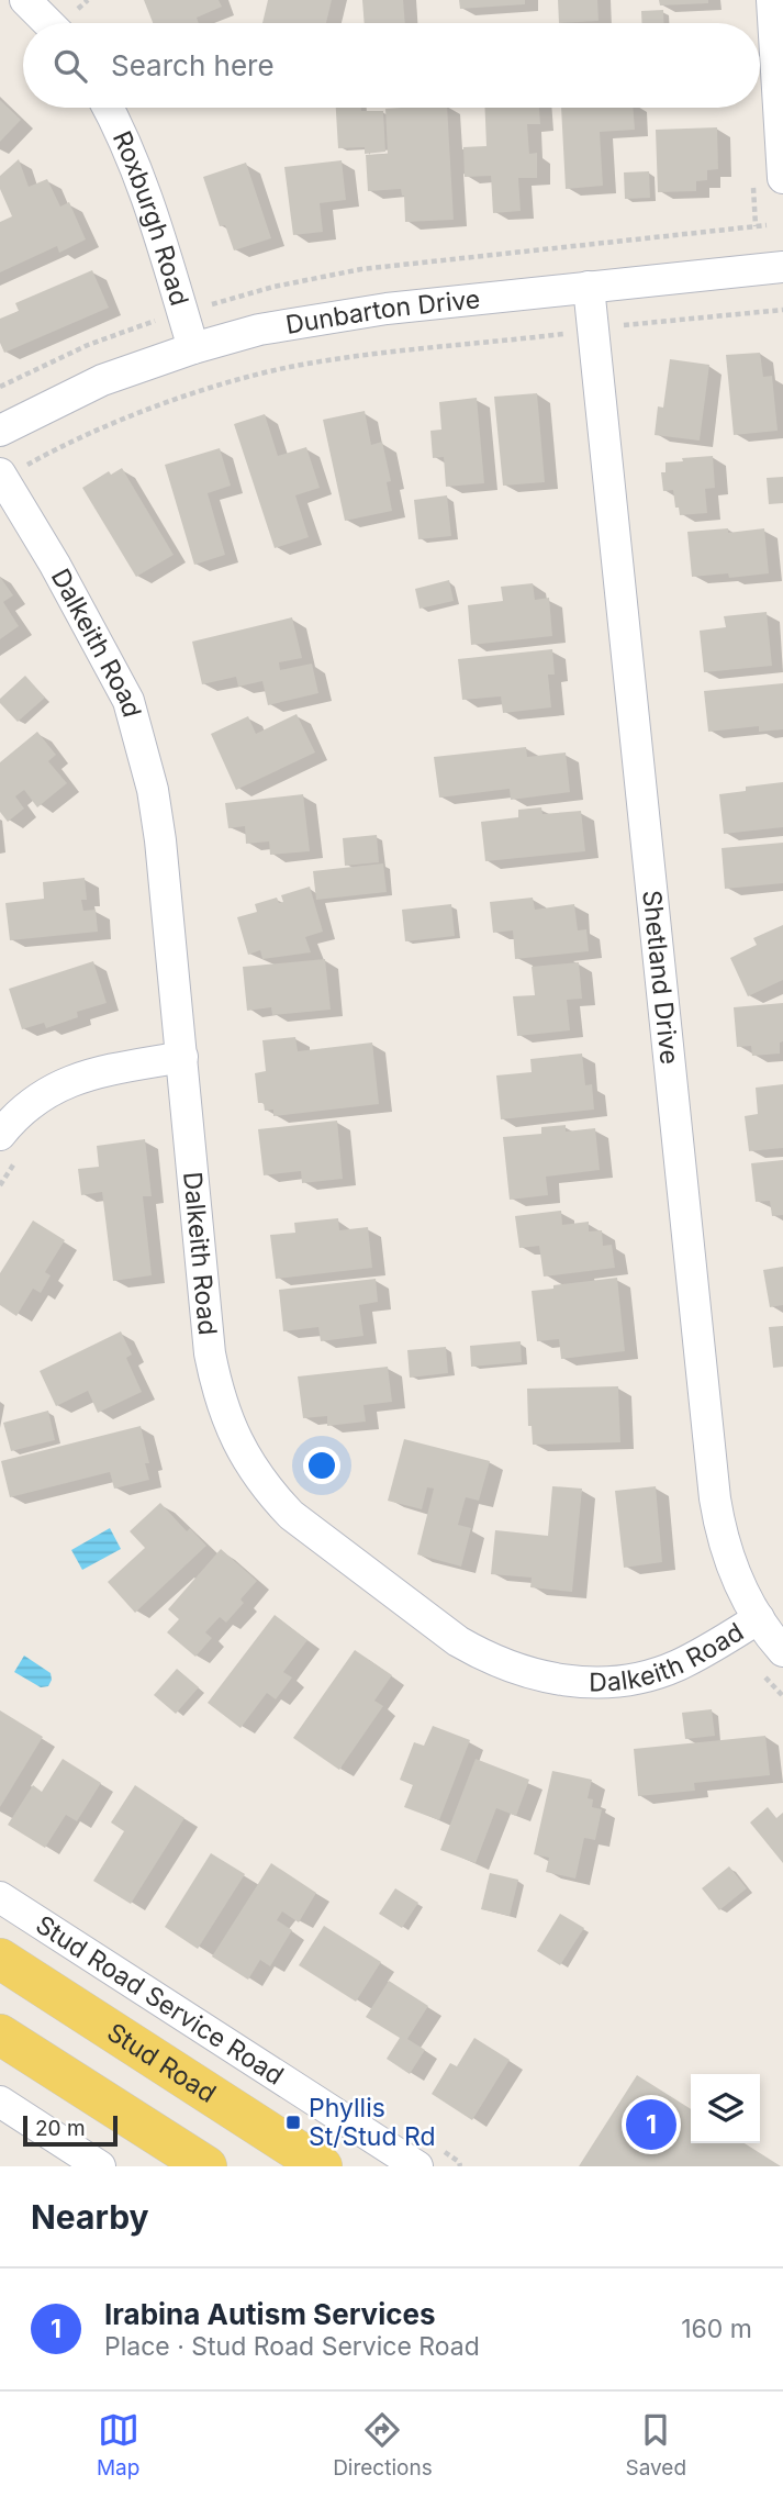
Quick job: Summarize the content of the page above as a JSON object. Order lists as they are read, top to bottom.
{
  "streets": {
    "main road": ["Stud Road"],
    "street": [
      "Roxburgh Road",
      "Dunbarton Drive",
      "Dalkeith Road",
      "Shetland Drive",
      "Stud Road Service Road"
    ]
  },
  "crossings": [
    ["Roxburgh Road", "Dunbarton Drive"],
    ["Dunbarton Drive", "Shetland Drive"],
    ["Dalkeith Road", "Shetland Drive"]
  ],
  "places": {
    "transit": ["Phyllis St/Stud Rd"]
  },
  "scale_bar": "20 m",
  "page": {
    "search": "Search here",
    "pins": "1",
    "scale": "20 m",
    "heading": "Nearby",
    "list": [
      {
        "mark": "1",
        "name": "Irabina Autism Services",
        "note": "Place · Stud Road Service Road",
        "value": "160 m"
      }
    ],
    "nav": ["Map", "Directions", "Saved"]
  }
}
